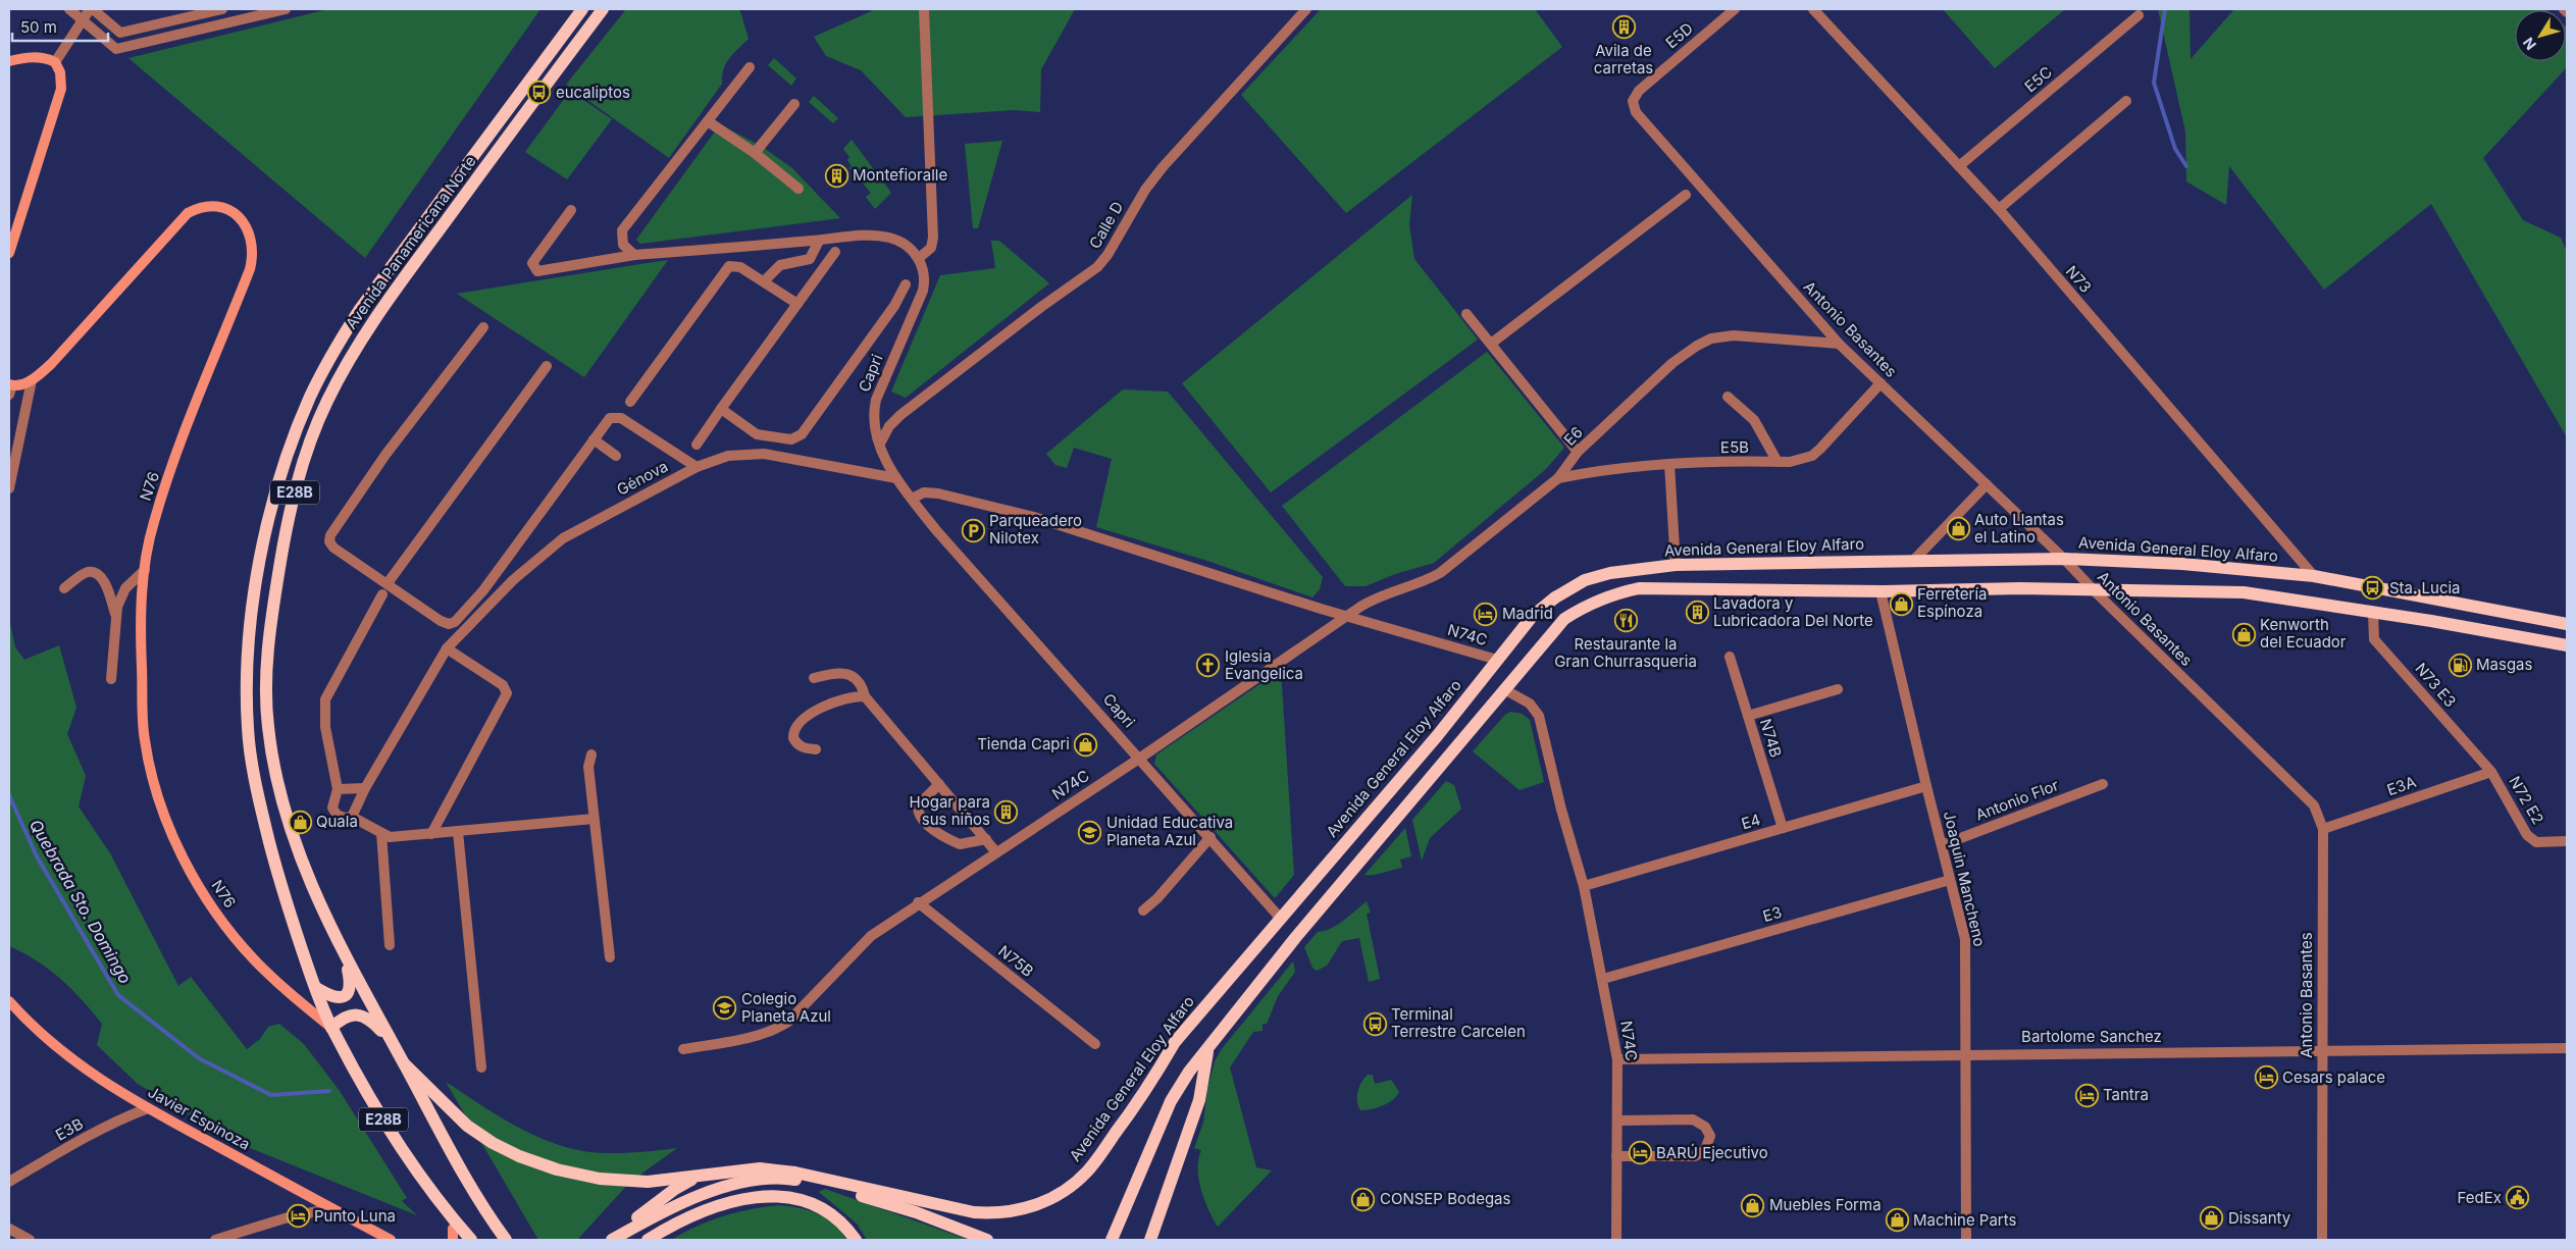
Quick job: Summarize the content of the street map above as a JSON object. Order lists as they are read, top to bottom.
{
  "streets": {
    "main road": ["Avenida Panamericana Norte", "E28B", "Avenida General Eloy Alfaro"],
    "street": [
      "E5D",
      "E5C",
      "Calle D",
      "N73",
      "Antonio Basantes",
      "Capri",
      "E6",
      "E5B",
      "Génova",
      "N76",
      "N74C",
      "N73 E3",
      "N74B",
      "E3A",
      "Antonio Flor",
      "N72 E2",
      "E4",
      "Joaquin Mancheno",
      "E3",
      "N75B",
      "Bartolome Sanchez",
      "Javier Espinoza",
      "E3B"
    ]
  },
  "crossings": [
    ["E5D", "Antonio Basantes"],
    ["E5C", "N73"],
    ["Calle D", "Capri"],
    ["Avenida Panamericana Norte", "N76"],
    ["Avenida Panamericana Norte", "E28B"],
    ["N73", "Avenida General Eloy Alfaro"],
    ["Antonio Basantes", "E6"],
    ["Antonio Basantes", "E5B"],
    ["Antonio Basantes", "Avenida General Eloy Alfaro"],
    ["Antonio Basantes", "E3A"],
    ["Antonio Basantes", "Bartolome Sanchez"],
    ["Capri", "Génova"],
    ["Capri", "Avenida General Eloy Alfaro"],
    ["Capri", "N74C"],
    ["E6", "E5B"],
    ["E6", "N74C"],
    ["N76", "E28B"],
    ["E28B", "Avenida General Eloy Alfaro"],
    ["Avenida General Eloy Alfaro", "N74C"],
    ["N74C", "E4"],
    ["N74C", "E3"],
    ["N74C", "N75B"],
    ["N74C", "Bartolome Sanchez"],
    ["N73 E3", "E3A"],
    ["N73 E3", "N72 E2"],
    ["N74B", "E4"],
    ["E3A", "N72 E2"],
    ["Antonio Flor", "Joaquin Mancheno"],
    ["E4", "Joaquin Mancheno"],
    ["Joaquin Mancheno", "E3"],
    ["Joaquin Mancheno", "Bartolome Sanchez"],
    ["Javier Espinoza", "E3B"]
  ],
  "water": ["Quebrada Sto. Domingo"],
  "places": {
    "building": [
      "Avila de carretas",
      "Montefioralle",
      "Lavadora y Lubricadora Del Norte",
      "Hogar para sus niños"
    ],
    "bus stop": ["eucaliptos", "Sta. Lucia", "Terminal Terrestre Carcelen"],
    "shop": [
      "Auto Llantas el Latino",
      "Ferretería Espínoza",
      "Kenworth del Ecuador",
      "Tienda Capri",
      "Quala",
      "CONSEP Bodegas",
      "Muebles Forma",
      "Dissanty",
      "Machine Parts"
    ],
    "parking": ["Parqueadero Nilotex"],
    "hotel": [
      "Madrid",
      "Cesars palace",
      "Tantra",
      "BARÚ Ejecutivo",
      "Punto Luna"
    ],
    "restaurant": ["Restaurante la Gran Churrasqueria"],
    "fuel station": ["Masgas"],
    "church": ["Iglesia Evangelica"],
    "school or university": ["Unidad Educativa Planeta Azul", "Colegio Planeta Azul"],
    "public building": ["FedEx"]
  },
  "scale_bar": "50 m",
  "north": "bottom left"
}
